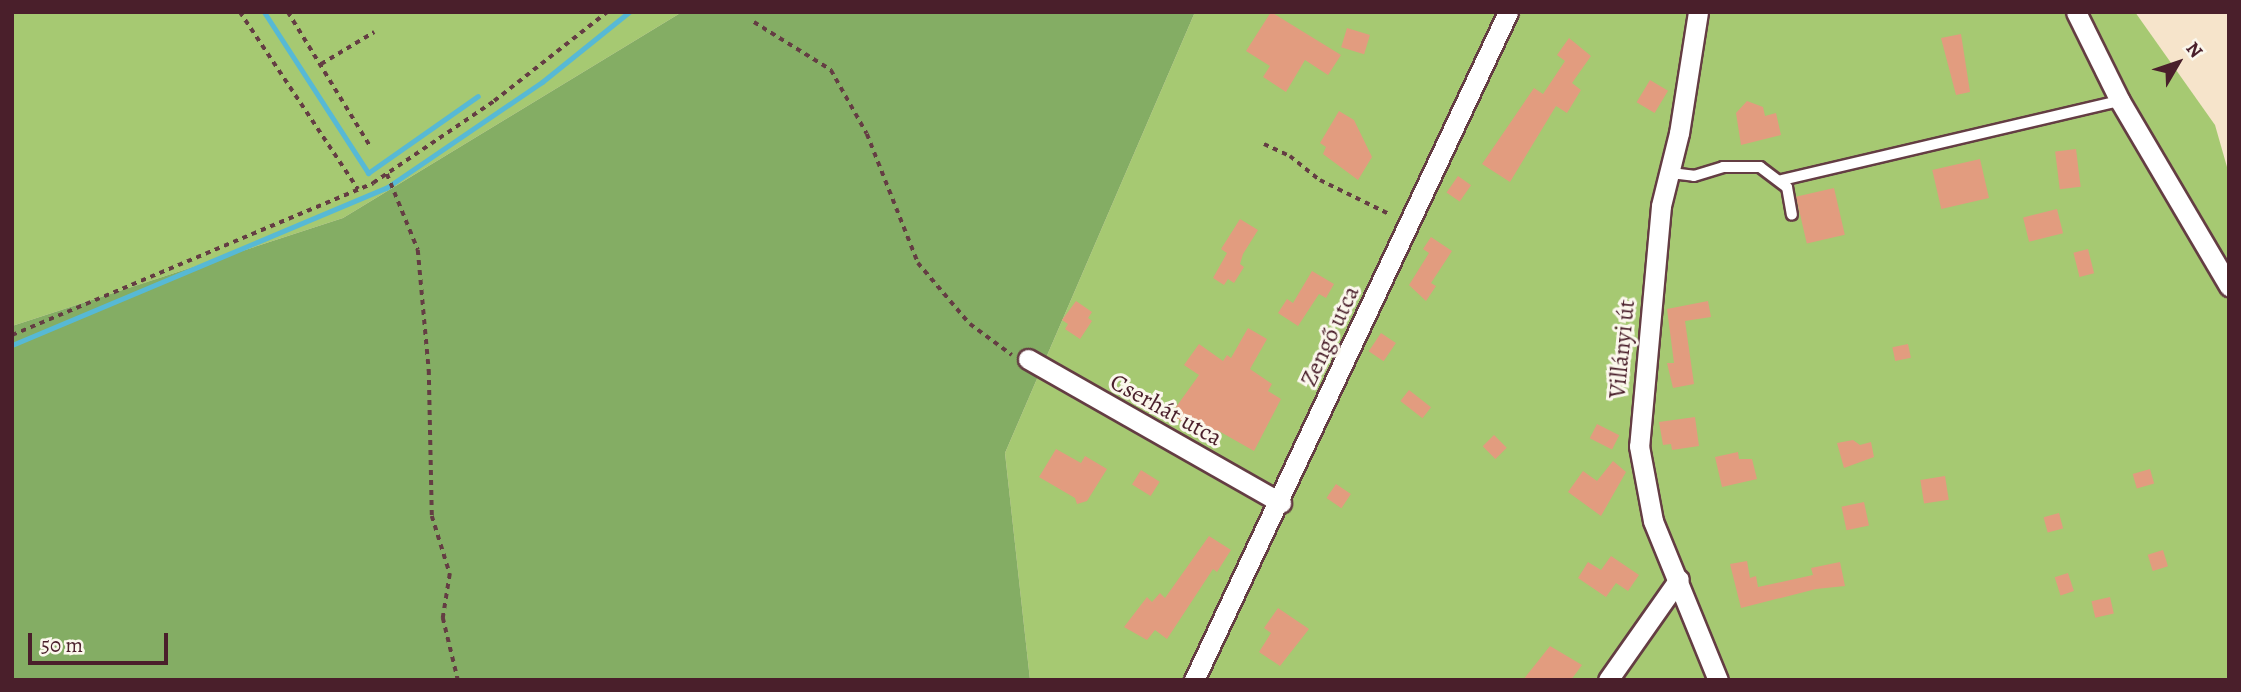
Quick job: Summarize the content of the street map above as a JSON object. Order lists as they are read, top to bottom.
{
  "streets": {
    "street": ["Zengő utca", "Villányi út", "Cserhát utca"]
  },
  "crossings": [
    ["Zengő utca", "Cserhát utca"]
  ],
  "scale_bar": "50 m",
  "north": "top right"
}
